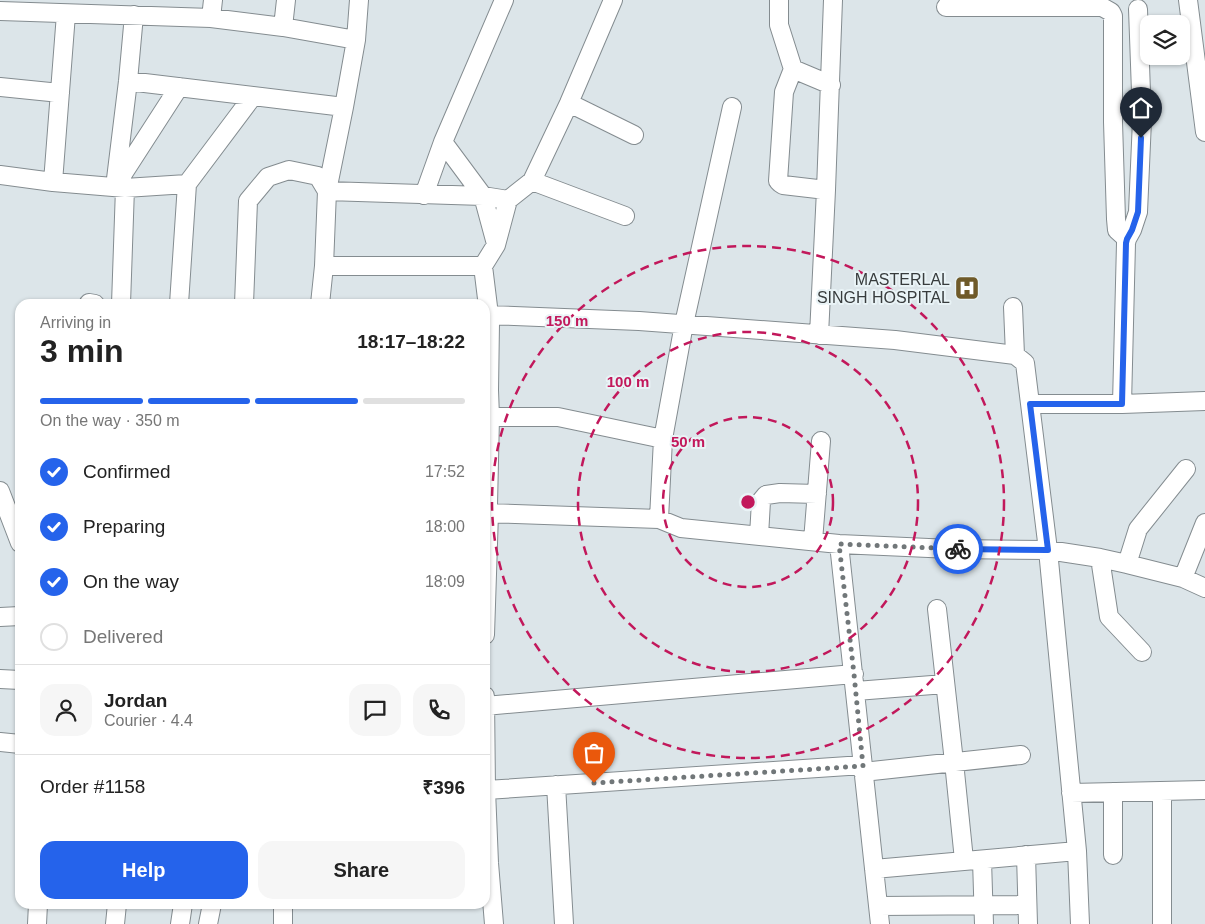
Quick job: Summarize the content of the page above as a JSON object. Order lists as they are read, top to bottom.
{
  "places": {
    "hospital": ["MASTERLAL SINGH HOSPITAL"]
  },
  "page": {
    "heading": ["3 min", "Arriving in", "18:17–18:22"],
    "panel": [
      "Jordan",
      "Courier · 4.4",
      "Order #1158",
      "₹396"
    ],
    "bar": "On the way · 350 m",
    "list": [
      ["Confirmed", "17:52"],
      ["Preparing", "18:00"],
      ["On the way", "18:09"],
      "Delivered"
    ],
    "buttons": ["Help", "Share"]
  },
  "rings": ["150 m", "100 m", "50 m"]
}
